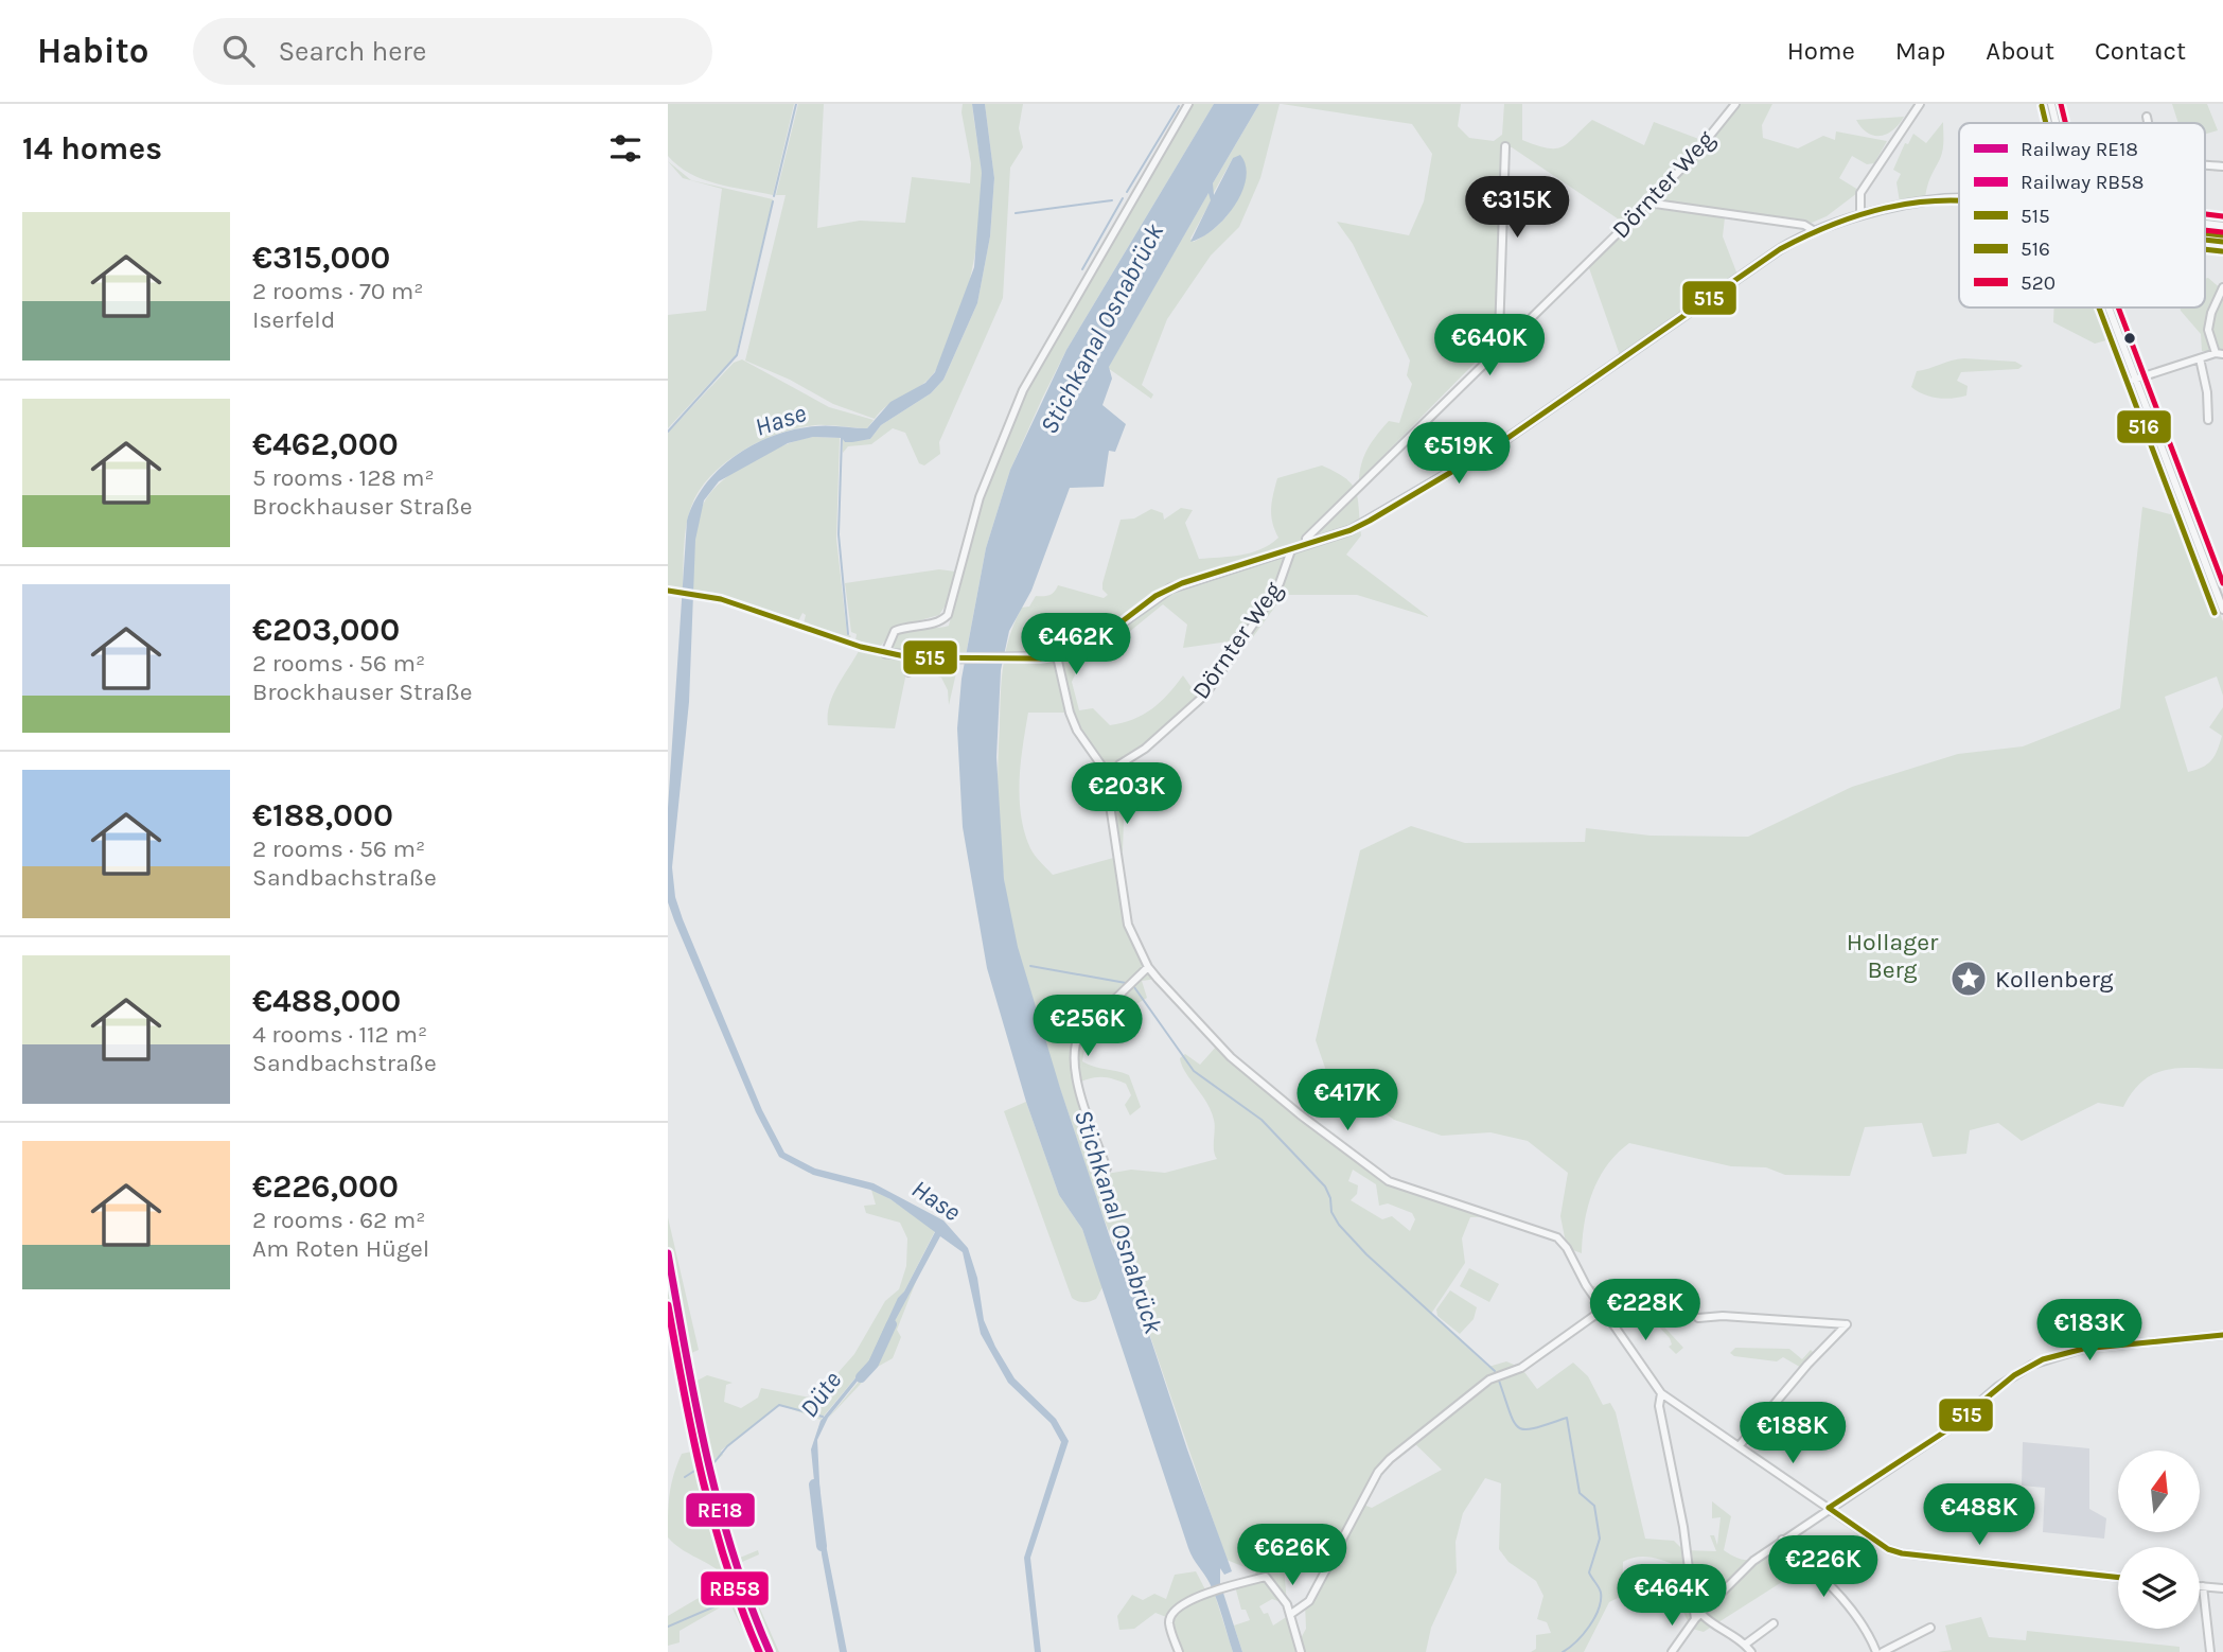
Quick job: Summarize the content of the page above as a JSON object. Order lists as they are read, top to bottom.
{
  "streets": {
    "street": ["Dörnter Weg"]
  },
  "water": ["Stichkanal Osnabrück", "Hase", "Düte"],
  "parks": ["Hollager Berg"],
  "places": {
    "place": ["Kollenberg"]
  },
  "lines": [
    "transit line 520",
    "transit line 516",
    "transit line 515",
    "rail line RE18",
    "rail line RB58"
  ],
  "legend": [
    "Railway RE18",
    "Railway RB58",
    "515",
    "516",
    "520"
  ],
  "north": "top",
  "page": {
    "header": "Habito",
    "search": "Search here",
    "nav": [
      "Home",
      "Map",
      "About",
      "Contact"
    ],
    "heading": "14 homes",
    "price": [
      "€315K",
      "€640K",
      "€519K",
      "€462K",
      "€203K",
      "€256K",
      "€417K",
      "€228K",
      "€183K",
      "€188K",
      "€488K",
      "€626K",
      "€226K",
      "€464K"
    ],
    "list": [
      {
        "name": "€315,000",
        "note": "2 rooms · 70 m² · Iserfeld"
      },
      {
        "name": "€462,000",
        "note": "5 rooms · 128 m² · Brockhauser Straße"
      },
      {
        "name": "€203,000",
        "note": "2 rooms · 56 m² · Brockhauser Straße"
      },
      {
        "name": "€188,000",
        "note": "2 rooms · 56 m² · Sandbachstraße"
      },
      {
        "name": "€488,000",
        "note": "4 rooms · 112 m² · Sandbachstraße"
      },
      {
        "name": "€226,000",
        "note": "2 rooms · 62 m² · Am Roten Hügel"
      }
    ]
  }
}
